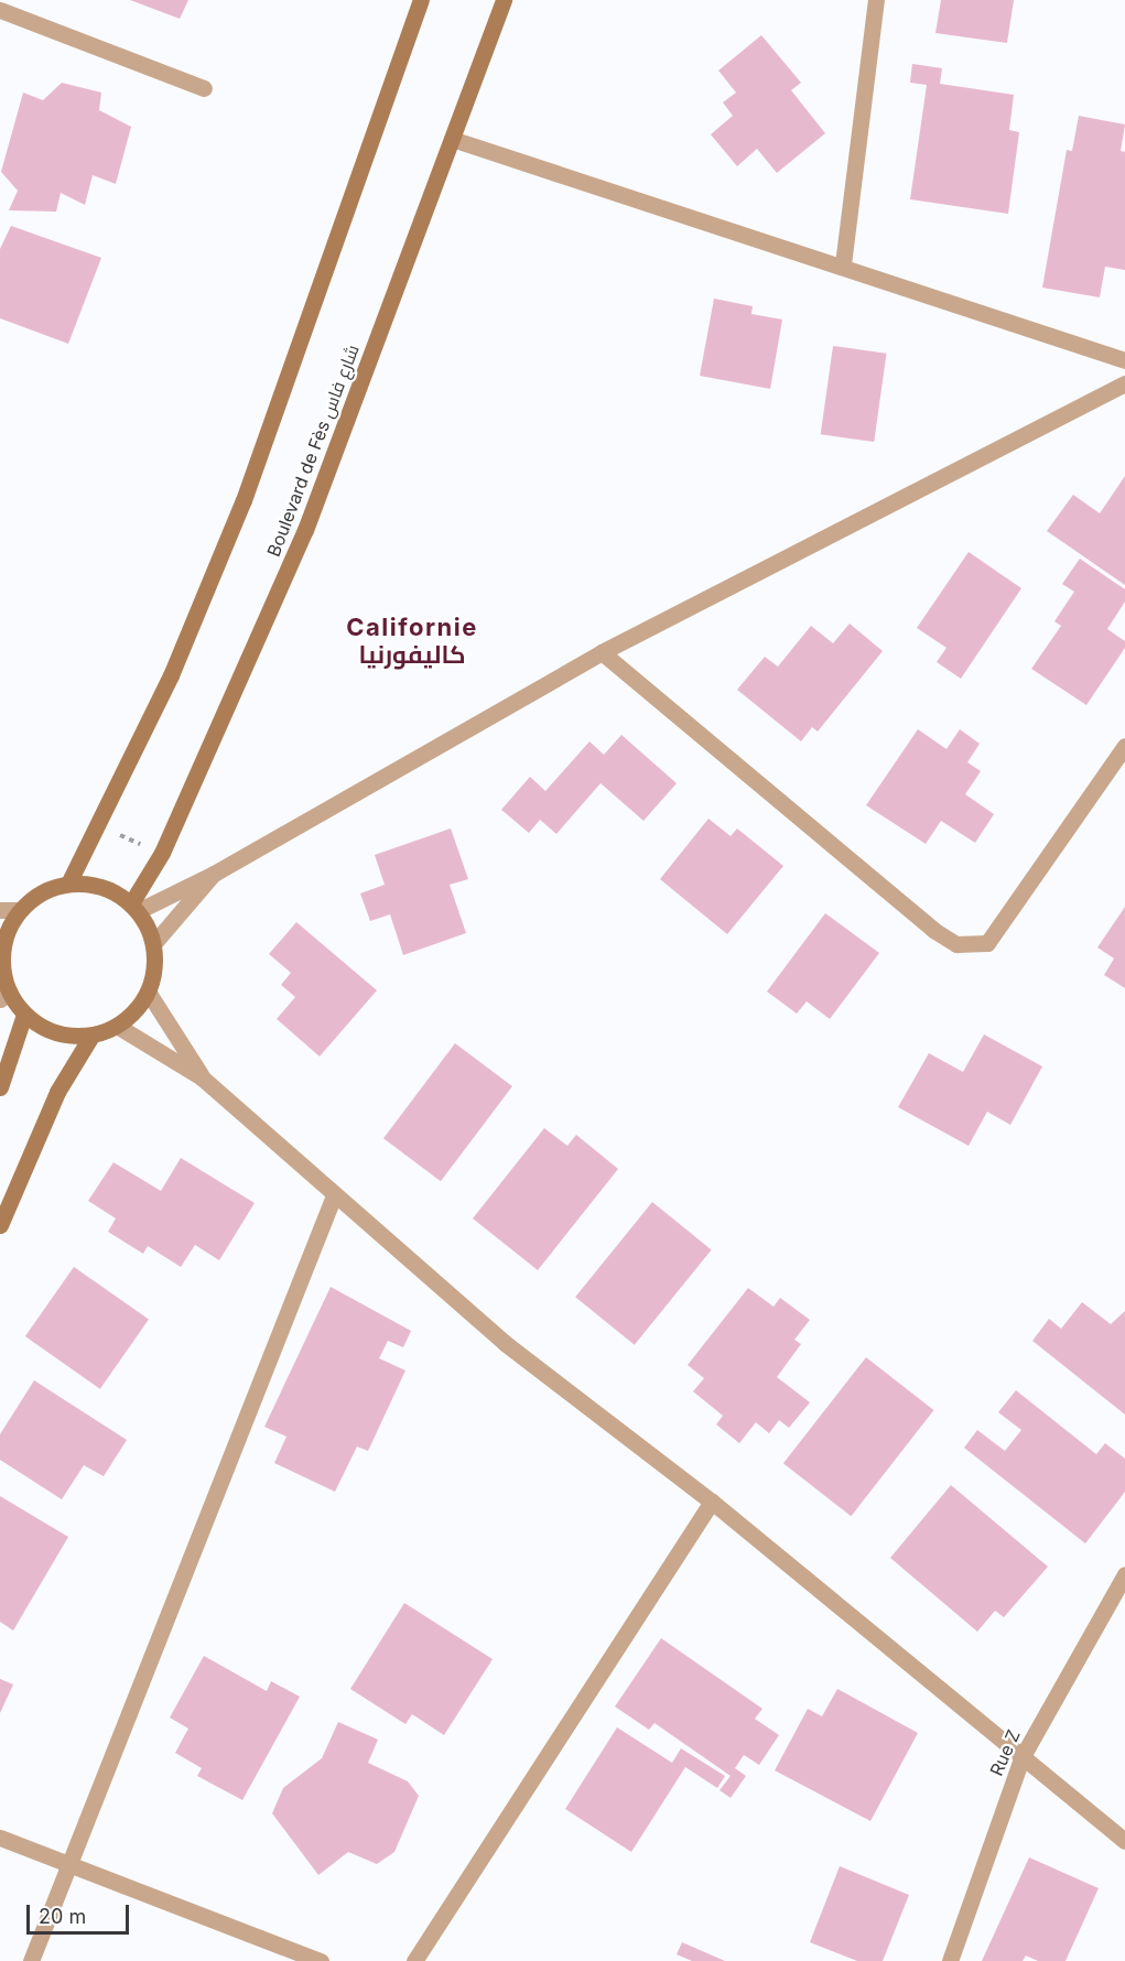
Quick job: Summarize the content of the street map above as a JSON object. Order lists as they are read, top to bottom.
{
  "streets": {
    "main road": ["Boulevard de Fès شارع فاس"],
    "street": ["Rue Z"]
  },
  "districts": ["Californie كاليفورنيا"],
  "scale_bar": "20 m"
}
